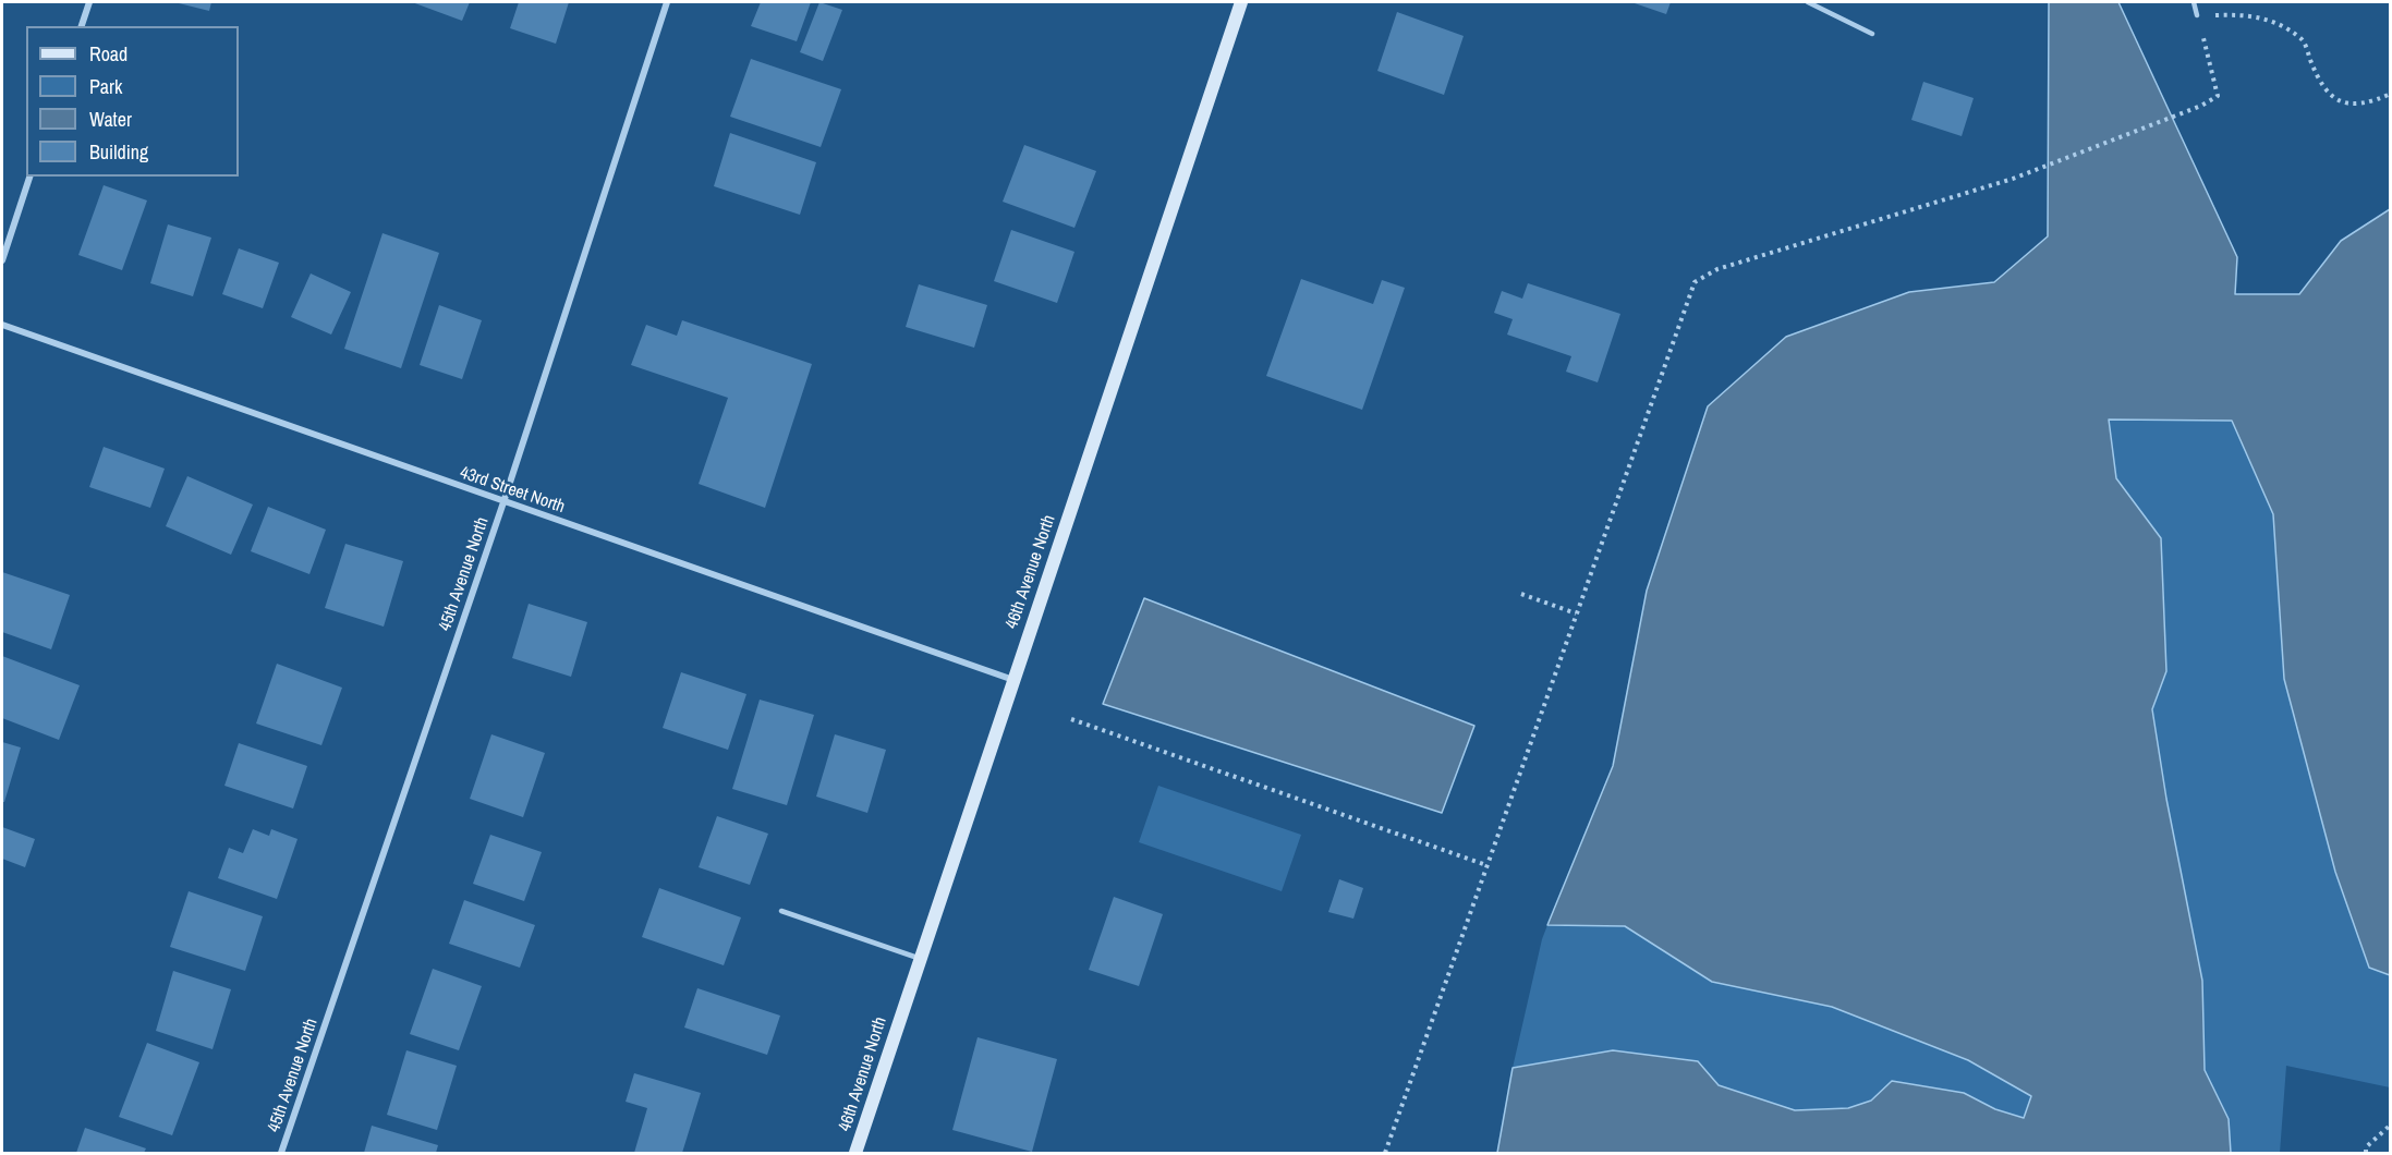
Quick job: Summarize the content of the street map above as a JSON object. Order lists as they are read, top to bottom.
{
  "streets": {
    "street": ["43rd Street North", "46th Avenue North", "45th Avenue North"]
  },
  "crossings": [
    ["43rd Street North", "46th Avenue North"],
    ["43rd Street North", "45th Avenue North"]
  ],
  "legend": [
    "Road",
    "Park",
    "Water",
    "Building"
  ]
}
